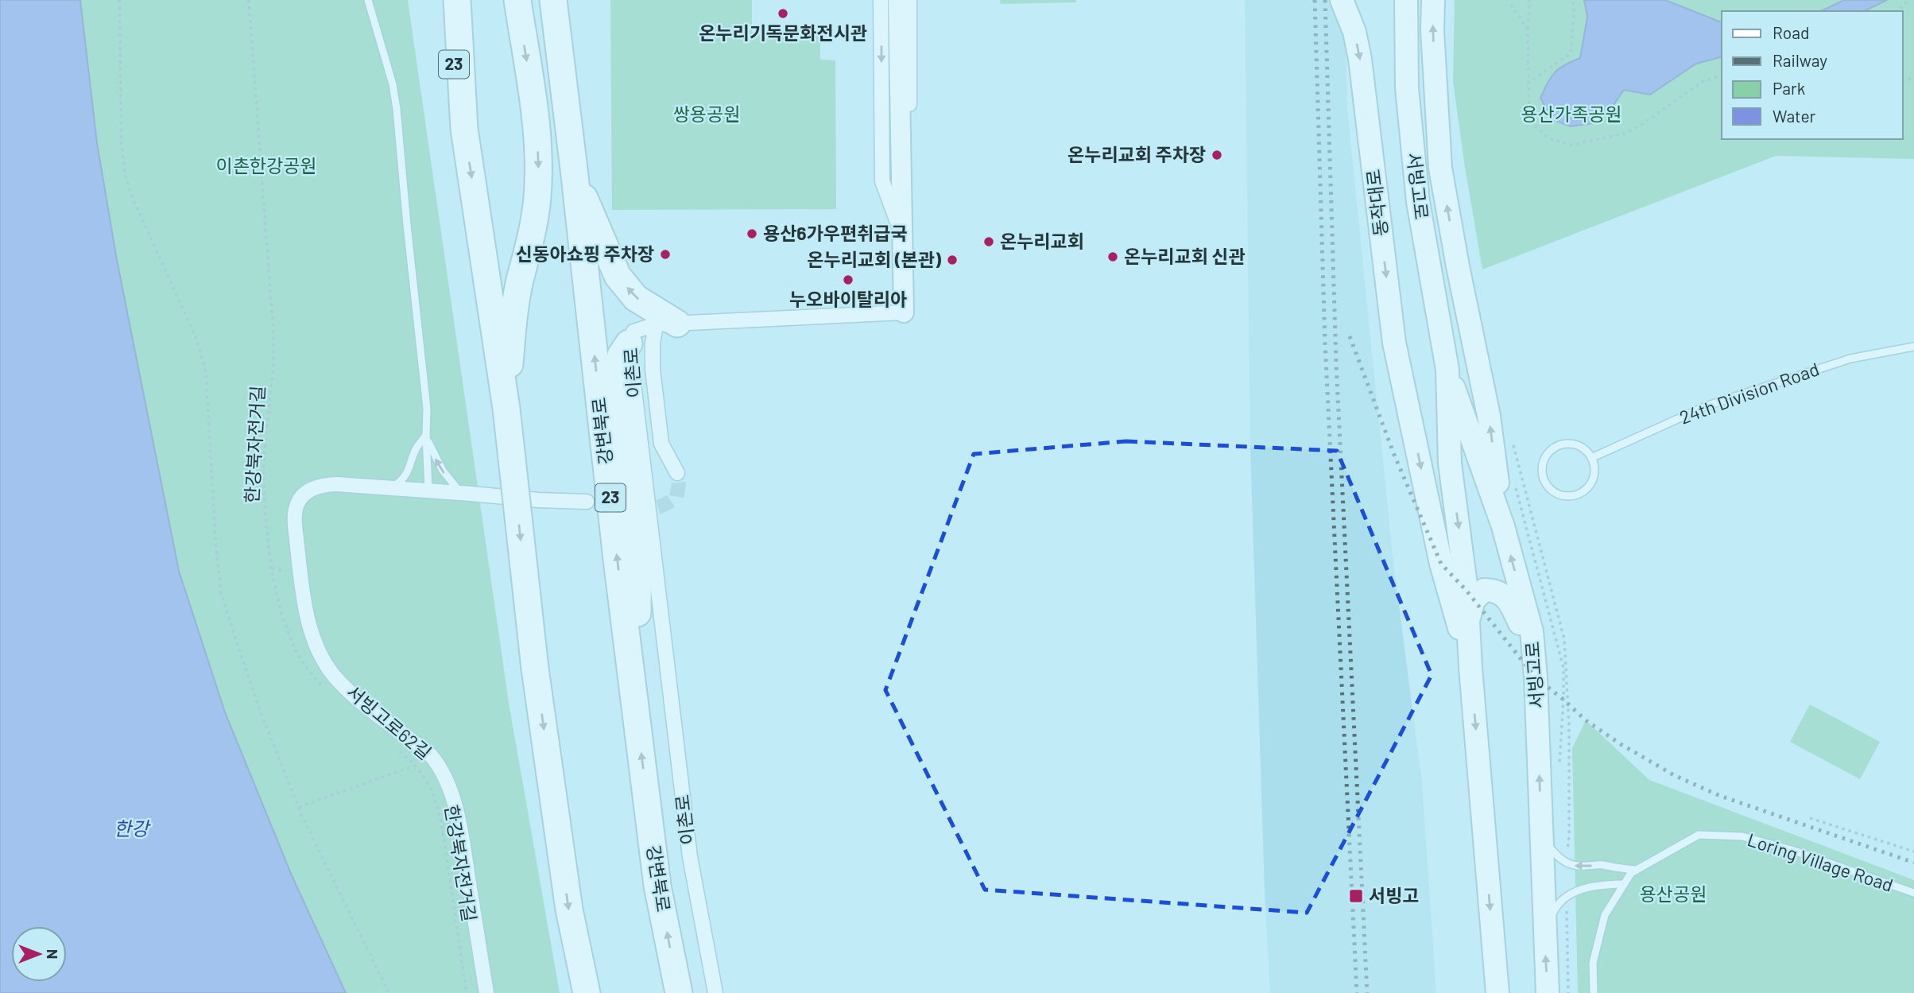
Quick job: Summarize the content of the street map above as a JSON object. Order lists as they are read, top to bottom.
{
  "streets": {
    "highway": ["23", "강변북로"],
    "main road": ["서빙고로", "동작대로"],
    "street": ["이촌로", "서빙고로62길"],
    "lane": ["24th Division Road", "Loring Village Road"],
    "path": ["한강북자전거길"]
  },
  "crossings": [
    ["서빙고로", "동작대로"]
  ],
  "water": ["한강"],
  "parks": [
    "쌍용공원",
    "용산가족공원",
    "이촌한강공원",
    "용산공원"
  ],
  "places": {
    "other": [
      "온누리기독문화전시관",
      "온누리교회 주차장",
      "용산6가우편취급국",
      "온누리교회",
      "신동아쇼핑 주차장",
      "온누리교회 신관",
      "온누리교회 (본관)",
      "누오바이탈리아"
    ],
    "transit": ["서빙고"]
  },
  "legend": [
    "Road",
    "Railway",
    "Park",
    "Water"
  ],
  "north": "right"
}
